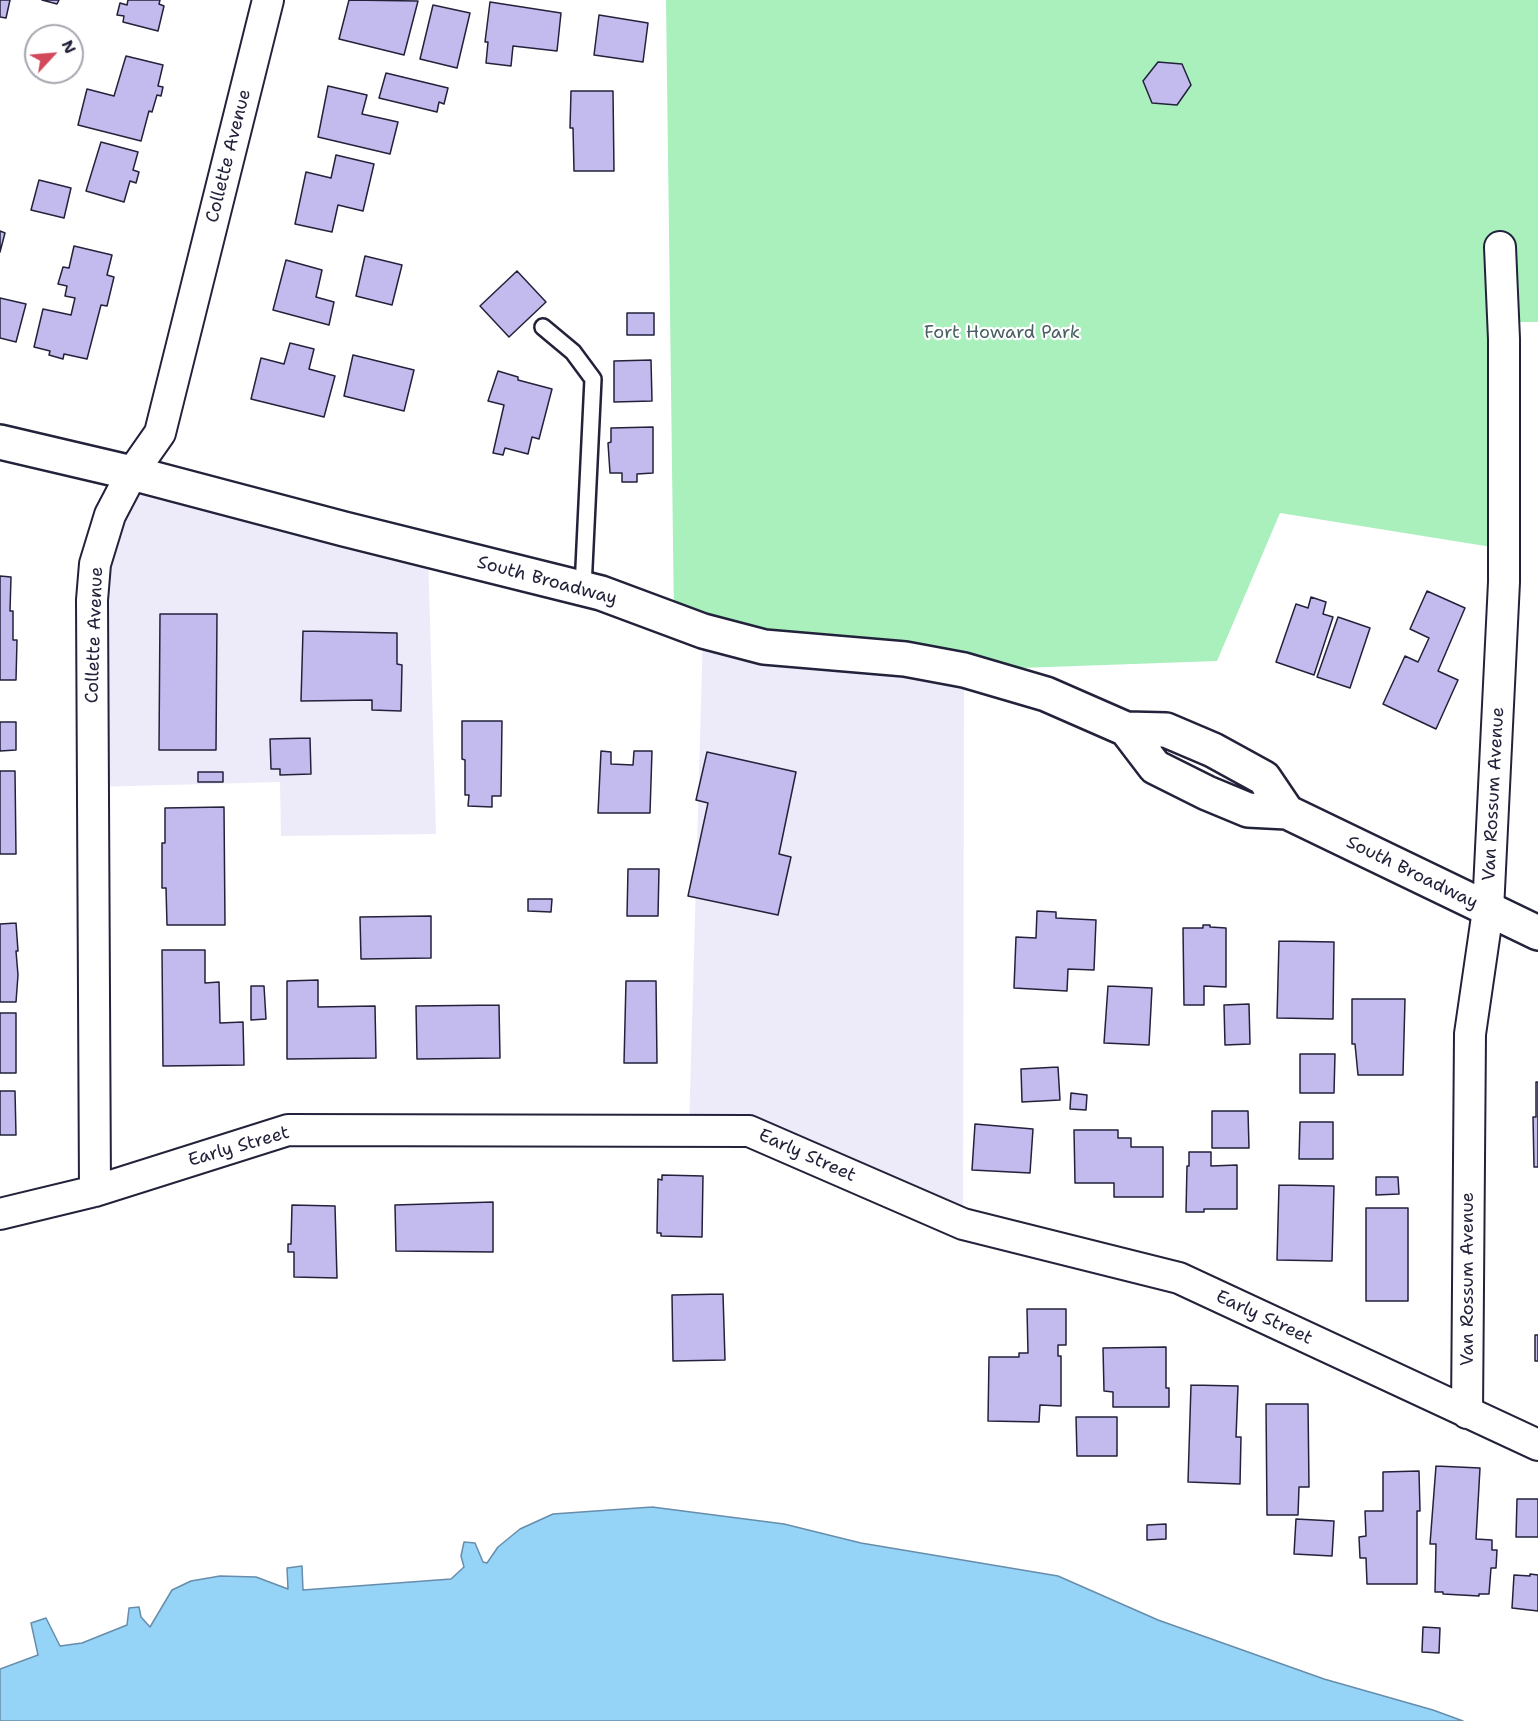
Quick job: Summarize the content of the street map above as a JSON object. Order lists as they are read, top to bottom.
{
  "streets": {
    "street": [
      "Collette Avenue",
      "South Broadway",
      "Van Rossum Avenue",
      "Early Street"
    ]
  },
  "crossings": [
    ["Collette Avenue", "South Broadway"],
    ["Collette Avenue", "Early Street"],
    ["South Broadway", "Van Rossum Avenue"],
    ["Van Rossum Avenue", "Early Street"]
  ],
  "parks": ["Fort Howard Park"],
  "north": "top right"
}
